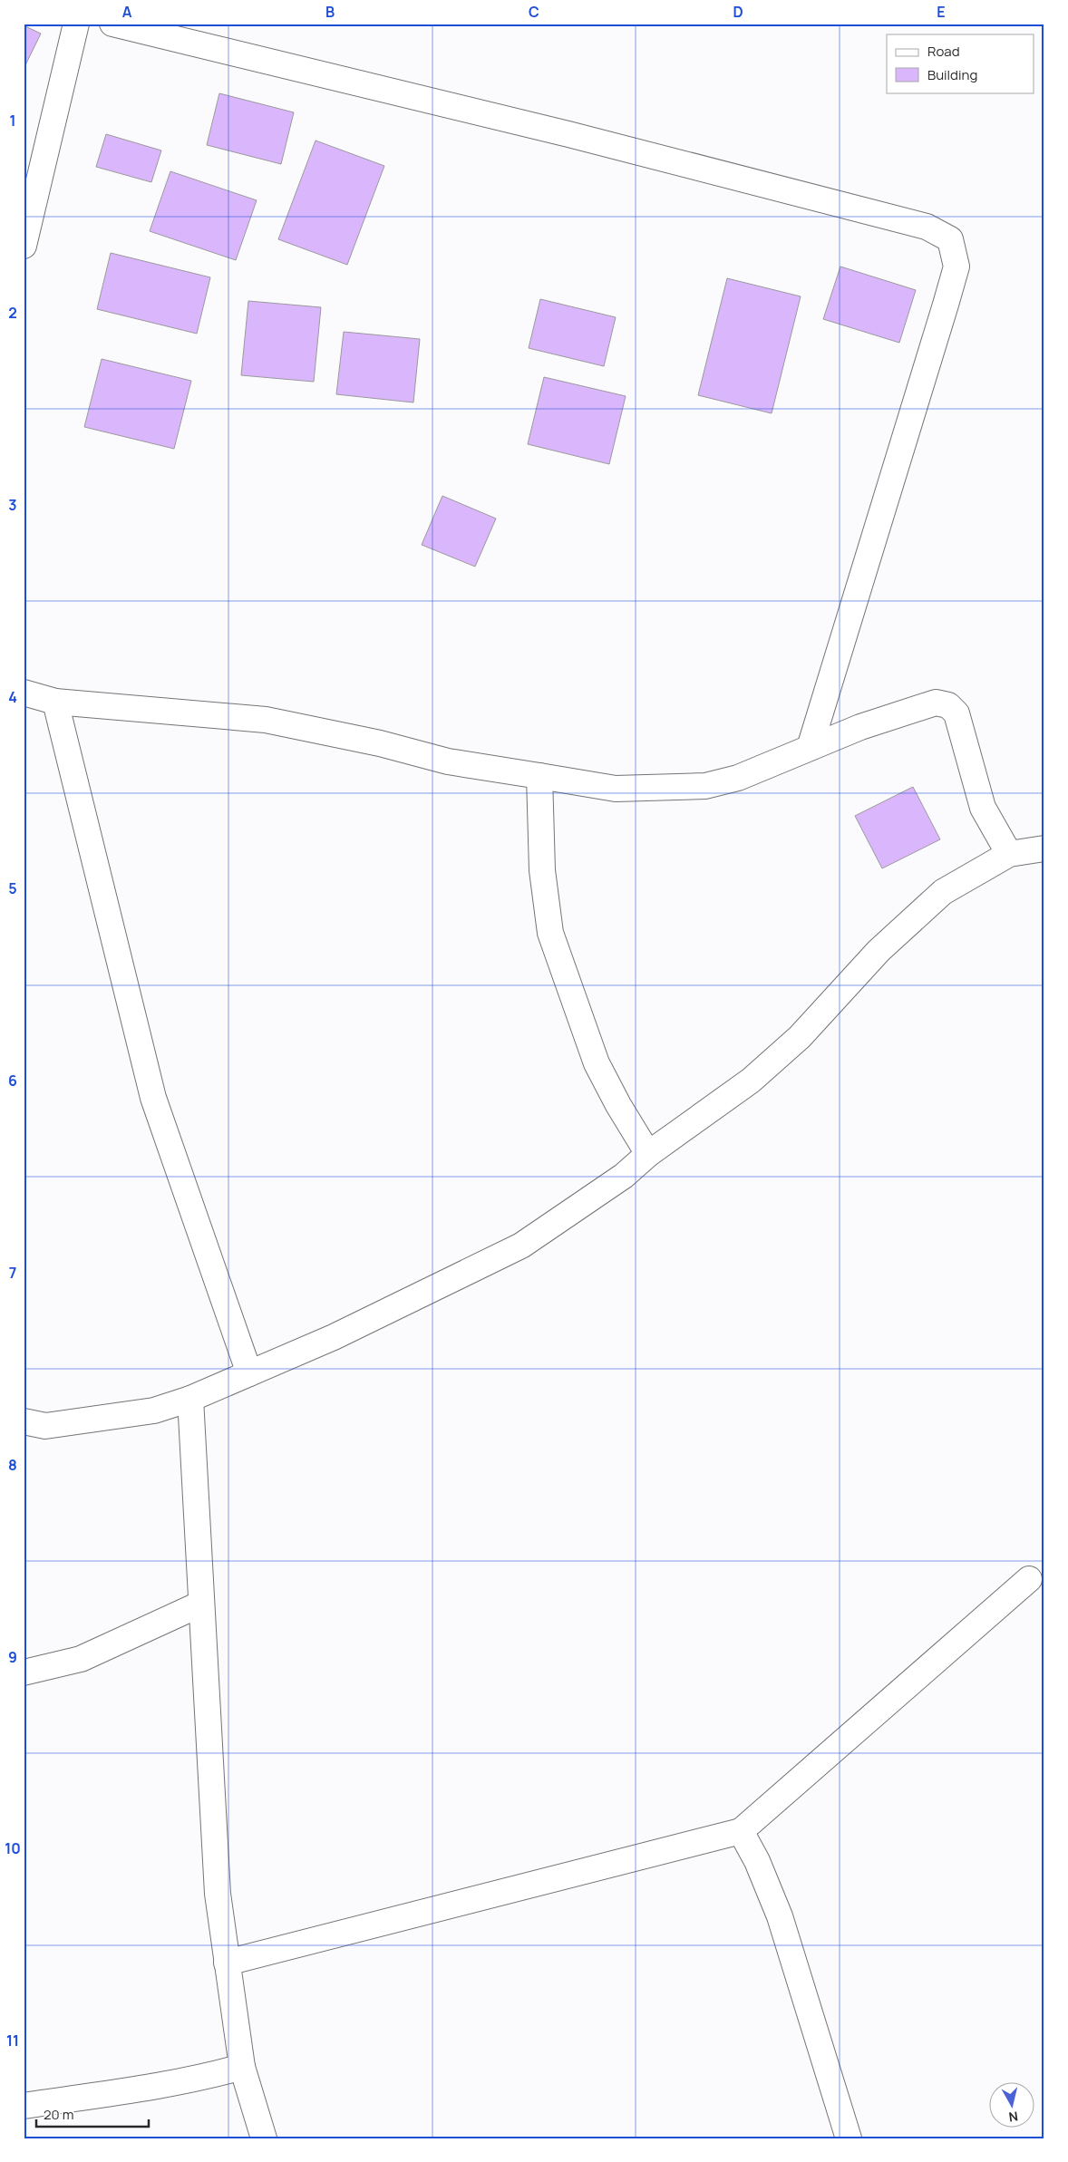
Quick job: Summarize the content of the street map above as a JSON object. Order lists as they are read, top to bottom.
{
  "legend": ["Road", "Building"],
  "scale_bar": "20 m",
  "north": "bottom",
  "grid": {
    "columns": [
      "A",
      "B",
      "C",
      "D",
      "E"
    ],
    "rows": [
      "1",
      "2",
      "3",
      "4",
      "5",
      "6",
      "7",
      "8",
      "9",
      "10",
      "11"
    ]
  }
}
